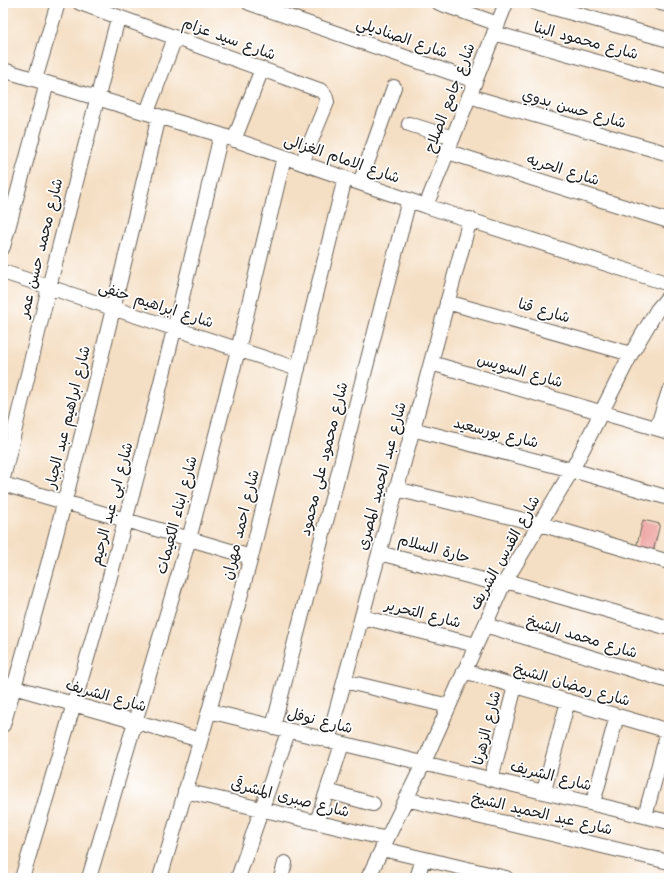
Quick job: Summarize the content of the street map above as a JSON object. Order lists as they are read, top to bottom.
{
  "streets": {
    "street": [
      "شارع الصناديلي",
      "شارع سيد عزام",
      "شارع محمود البنا",
      "شارع جامع الصلاح",
      "شارع حسن بدوي",
      "شارع الامام الغزالى",
      "شارع الحريه",
      "شارع محمد حسن عمر",
      "شارع ابراهيم حنفى",
      "شارع قنا",
      "شارع السويس",
      "شارع ابراهيم عبد الجبار",
      "شارع بورسعيد",
      "شارع محمود على محمود",
      "شارع عبد الحميد المصرى",
      "شارع ابى عبد الرحيم",
      "شارع ابناء الكعيمات",
      "شارع احمد مهران",
      "حارة السلام",
      "شارع القدس الشريف",
      "شارع التحرير",
      "شارع محمد الشيخ",
      "شارع رمضان الشيخ",
      "شارع الشريف",
      "شارع نوفل",
      "شارع الزهرنا",
      "شارع صبرى المشرقى",
      "شارع عبد الحميد الشيخ"
    ]
  },
  "crossings": [
    ["شارع الصناديلي", "شارع جامع الصلاح"],
    ["شارع سيد عزام", "شارع الامام الغزالى"],
    ["شارع سيد عزام", "شارع محمد حسن عمر"],
    ["شارع سيد عزام", "شارع ابراهيم عبد الجبار"],
    ["شارع محمود البنا", "شارع جامع الصلاح"],
    ["شارع جامع الصلاح", "شارع حسن بدوي"],
    ["شارع جامع الصلاح", "شارع الامام الغزالى"],
    ["شارع جامع الصلاح", "شارع الحريه"],
    ["شارع الامام الغزالى", "شارع محمد حسن عمر"],
    ["شارع الامام الغزالى", "شارع ابراهيم عبد الجبار"],
    ["شارع الامام الغزالى", "شارع محمود على محمود"],
    ["شارع الامام الغزالى", "شارع عبد الحميد المصرى"],
    ["شارع الامام الغزالى", "شارع ابى عبد الرحيم"],
    ["شارع الامام الغزالى", "شارع ابناء الكعيمات"],
    ["شارع الامام الغزالى", "شارع احمد مهران"],
    ["شارع محمد حسن عمر", "شارع ابراهيم حنفى"],
    ["شارع ابراهيم حنفى", "شارع ابراهيم عبد الجبار"],
    ["شارع ابراهيم حنفى", "شارع ابى عبد الرحيم"],
    ["شارع ابراهيم حنفى", "شارع ابناء الكعيمات"],
    ["شارع ابراهيم حنفى", "شارع احمد مهران"],
    ["شارع قنا", "شارع عبد الحميد المصرى"],
    ["شارع قنا", "شارع القدس الشريف"],
    ["شارع السويس", "شارع عبد الحميد المصرى"],
    ["شارع السويس", "شارع القدس الشريف"],
    ["شارع ابراهيم عبد الجبار", "شارع الشريف"],
    ["شارع بورسعيد", "شارع عبد الحميد المصرى"],
    ["شارع بورسعيد", "شارع القدس الشريف"],
    ["شارع محمود على محمود", "شارع نوفل"],
    ["شارع عبد الحميد المصرى", "حارة السلام"],
    ["شارع عبد الحميد المصرى", "شارع التحرير"],
    ["شارع عبد الحميد المصرى", "شارع نوفل"],
    ["شارع ابى عبد الرحيم", "شارع الشريف"],
    ["شارع ابناء الكعيمات", "شارع الشريف"],
    ["شارع احمد مهران", "شارع الشريف"],
    ["شارع احمد مهران", "شارع نوفل"],
    ["شارع احمد مهران", "شارع صبرى المشرقى"],
    ["حارة السلام", "شارع القدس الشريف"],
    ["شارع القدس الشريف", "شارع التحرير"],
    ["شارع القدس الشريف", "شارع محمد الشيخ"],
    ["شارع القدس الشريف", "شارع رمضان الشيخ"],
    ["شارع القدس الشريف", "شارع الشريف"],
    ["شارع القدس الشريف", "شارع نوفل"],
    ["شارع القدس الشريف", "شارع صبرى المشرقى"],
    ["شارع القدس الشريف", "شارع عبد الحميد الشيخ"],
    ["شارع رمضان الشيخ", "شارع الزهرنا"],
    ["شارع الشريف", "شارع نوفل"],
    ["شارع الشريف", "شارع الزهرنا"]
  ]
}
